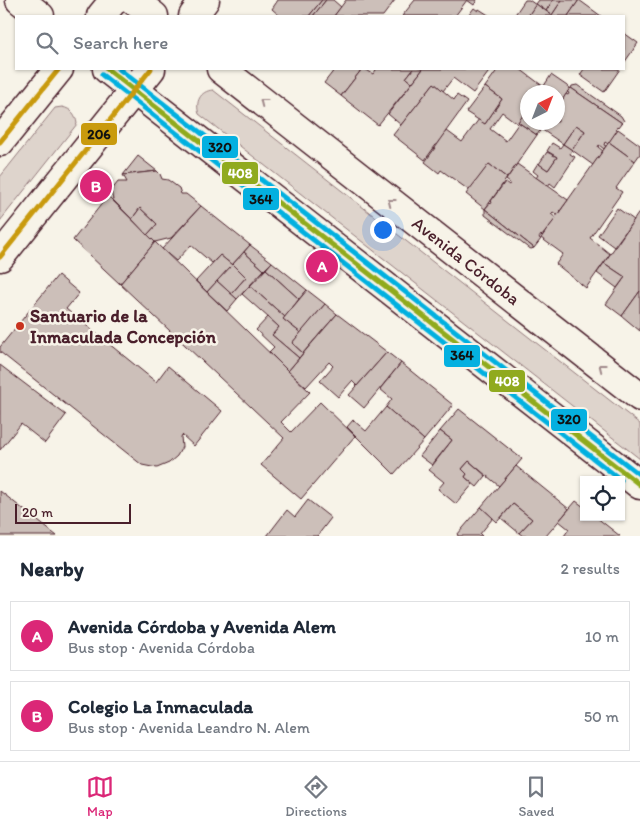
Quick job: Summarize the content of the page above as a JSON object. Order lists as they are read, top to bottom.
{
  "streets": {
    "main road": ["Avenida Córdoba"]
  },
  "places": ["Santuario de la Inmaculada Concepción"],
  "lines": [
    "transit line 408",
    "transit line 320",
    "transit line 206",
    "transit line 364"
  ],
  "scale_bar": "20 m",
  "north": "top right",
  "page": {
    "search": "Search here",
    "pins": ["B", "A"],
    "scale": "20 m",
    "heading": ["Nearby", "2 results"],
    "list": [
      {
        "mark": "A",
        "name": "Avenida Córdoba y Avenida Alem",
        "note": "Bus stop · Avenida Córdoba",
        "value": "10 m"
      },
      {
        "mark": "B",
        "name": "Colegio La Inmaculada",
        "note": "Bus stop · Avenida Leandro N. Alem",
        "value": "50 m"
      }
    ],
    "nav": ["Map", "Directions", "Saved"]
  }
}
